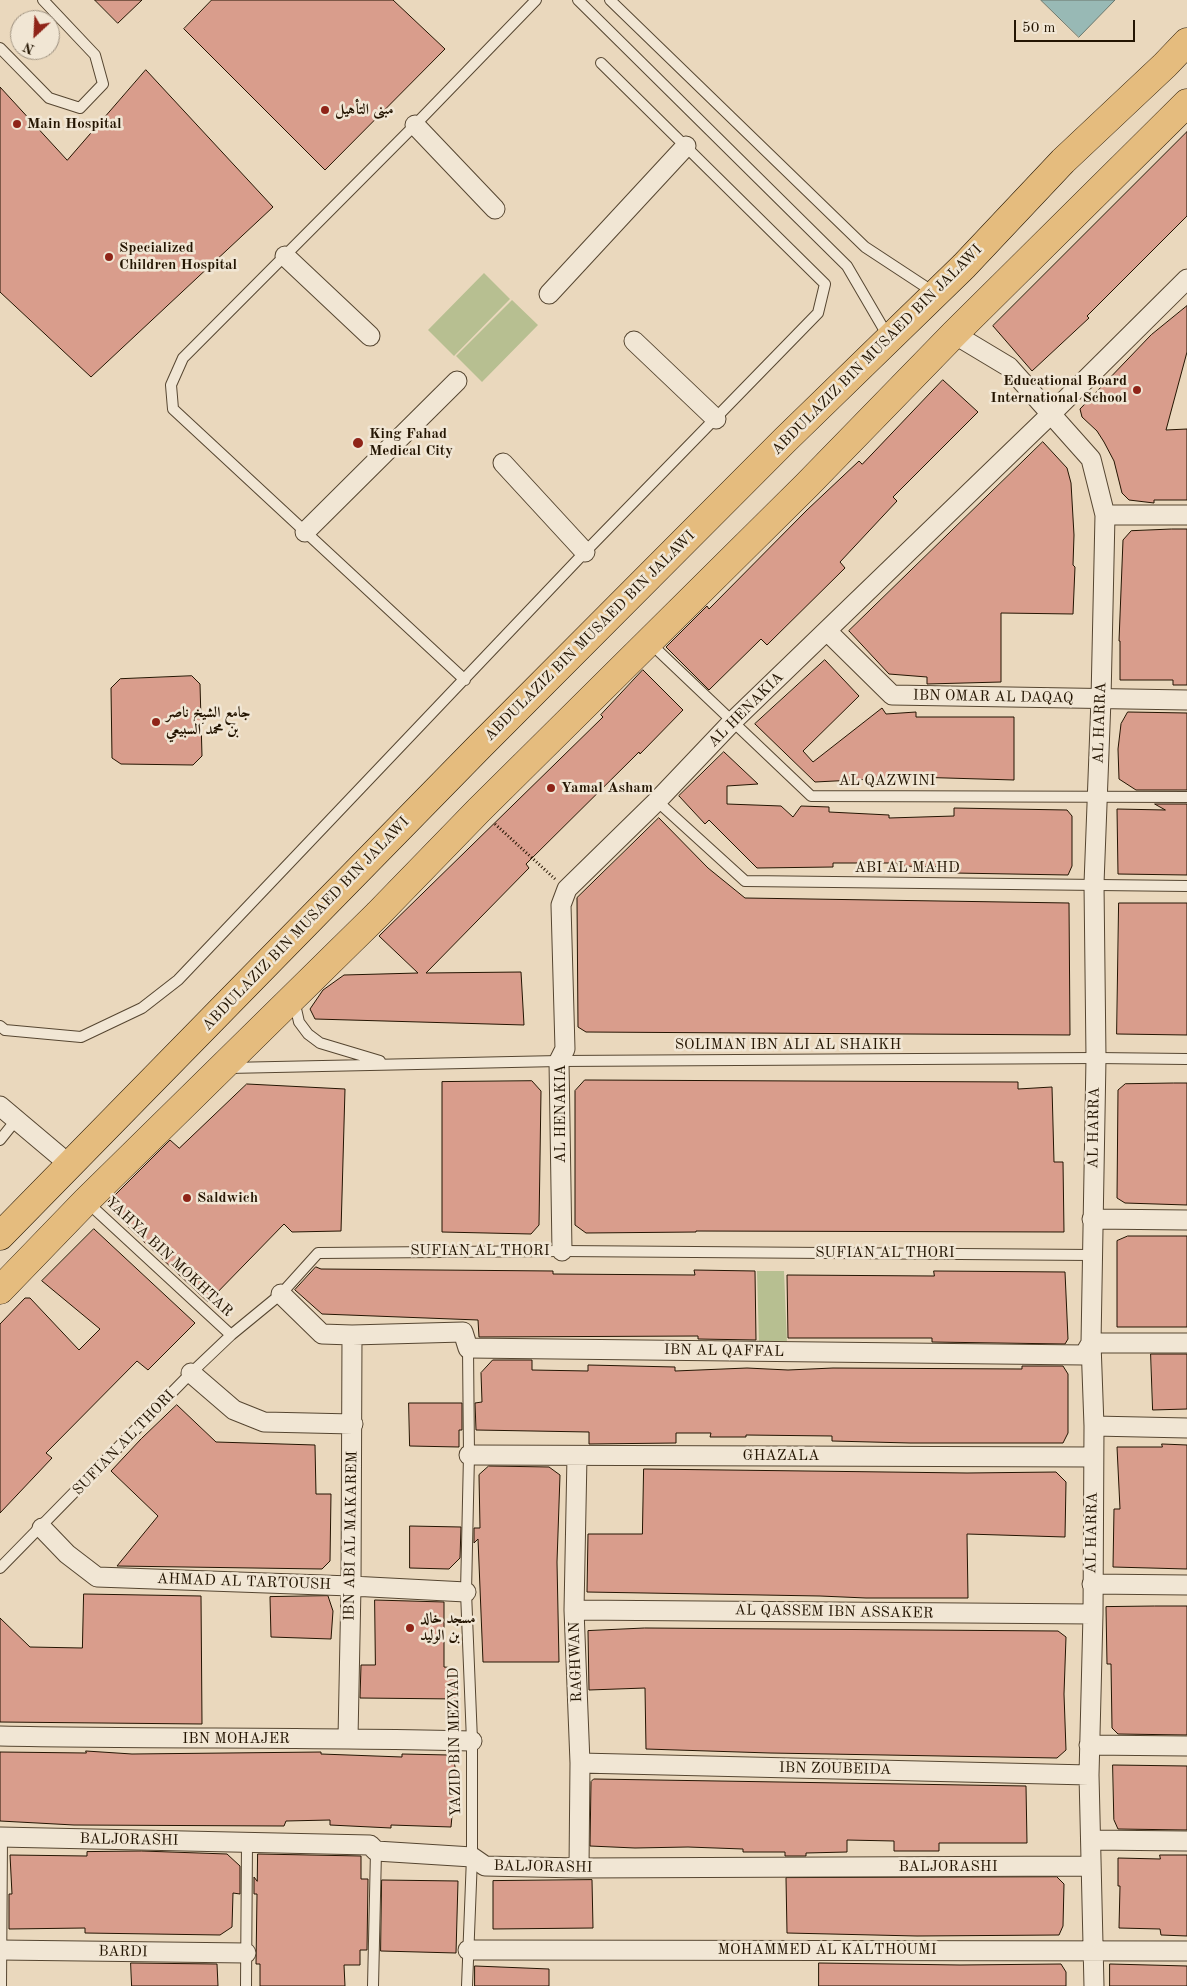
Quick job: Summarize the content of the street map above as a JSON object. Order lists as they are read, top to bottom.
{
  "streets": {
    "main road": ["ABDULAZIZ BIN MUSAED BIN JALAWI"],
    "street": [
      "IBN OMAR AL DAQAQ",
      "AL HENAKIA",
      "AL HARRA",
      "IBN AL QAFFAL",
      "GHAZALA",
      "IBN ABI AL MAKAREM",
      "AHMAD AL TARTOUSH",
      "AL QASSEM IBN ASSAKER",
      "RAGHWAN",
      "IBN MOHAJER",
      "IBN ZOUBEIDA",
      "BALJORASHI",
      "MOHAMMED AL KALTHOUMI",
      "BARDI"
    ],
    "lane": [
      "AL QAZWINI",
      "ABI AL MAHD",
      "SOLIMAN IBN ALI AL SHAIKH",
      "SUFIAN AL THORI",
      "YAHYA BIN MOKHTAR",
      "YAZID BIN MEZYAD"
    ]
  },
  "crossings": [
    ["IBN OMAR AL DAQAQ", "AL HENAKIA"],
    ["IBN OMAR AL DAQAQ", "AL HARRA"],
    ["AL HENAKIA", "AL HARRA"],
    ["AL HENAKIA", "AL QAZWINI"],
    ["AL HENAKIA", "ABI AL MAHD"],
    ["AL HENAKIA", "SOLIMAN IBN ALI AL SHAIKH"],
    ["AL HENAKIA", "SUFIAN AL THORI"],
    ["AL HARRA", "AL QAZWINI"],
    ["AL HARRA", "ABI AL MAHD"],
    ["AL HARRA", "SOLIMAN IBN ALI AL SHAIKH"],
    ["AL HARRA", "SUFIAN AL THORI"],
    ["AL HARRA", "IBN AL QAFFAL"],
    ["AL HARRA", "GHAZALA"],
    ["AL HARRA", "AL QASSEM IBN ASSAKER"],
    ["AL HARRA", "IBN ZOUBEIDA"],
    ["AL HARRA", "BALJORASHI"],
    ["AL HARRA", "MOHAMMED AL KALTHOUMI"],
    ["SUFIAN AL THORI", "YAHYA BIN MOKHTAR"],
    ["SUFIAN AL THORI", "AHMAD AL TARTOUSH"],
    ["IBN AL QAFFAL", "YAZID BIN MEZYAD"],
    ["GHAZALA", "RAGHWAN"],
    ["GHAZALA", "YAZID BIN MEZYAD"],
    ["IBN ABI AL MAKAREM", "AHMAD AL TARTOUSH"],
    ["IBN ABI AL MAKAREM", "IBN MOHAJER"],
    ["AHMAD AL TARTOUSH", "YAZID BIN MEZYAD"],
    ["AL QASSEM IBN ASSAKER", "RAGHWAN"],
    ["RAGHWAN", "IBN ZOUBEIDA"],
    ["RAGHWAN", "BALJORASHI"],
    ["IBN MOHAJER", "YAZID BIN MEZYAD"],
    ["YAZID BIN MEZYAD", "BALJORASHI"],
    ["YAZID BIN MEZYAD", "MOHAMMED AL KALTHOUMI"]
  ],
  "places": [
    "مبنى التأهيل",
    "Main Hospital",
    "Specialized Children Hospital",
    "Educational Board International School",
    "King Fahad Medical City",
    "جامع الشيخ ناصر بن محمد السبيعي",
    "Yamal Asham",
    "Saldwich",
    "مسجد خالد بن الوليد"
  ],
  "scale_bar": "50 m",
  "north": "bottom left"
}
